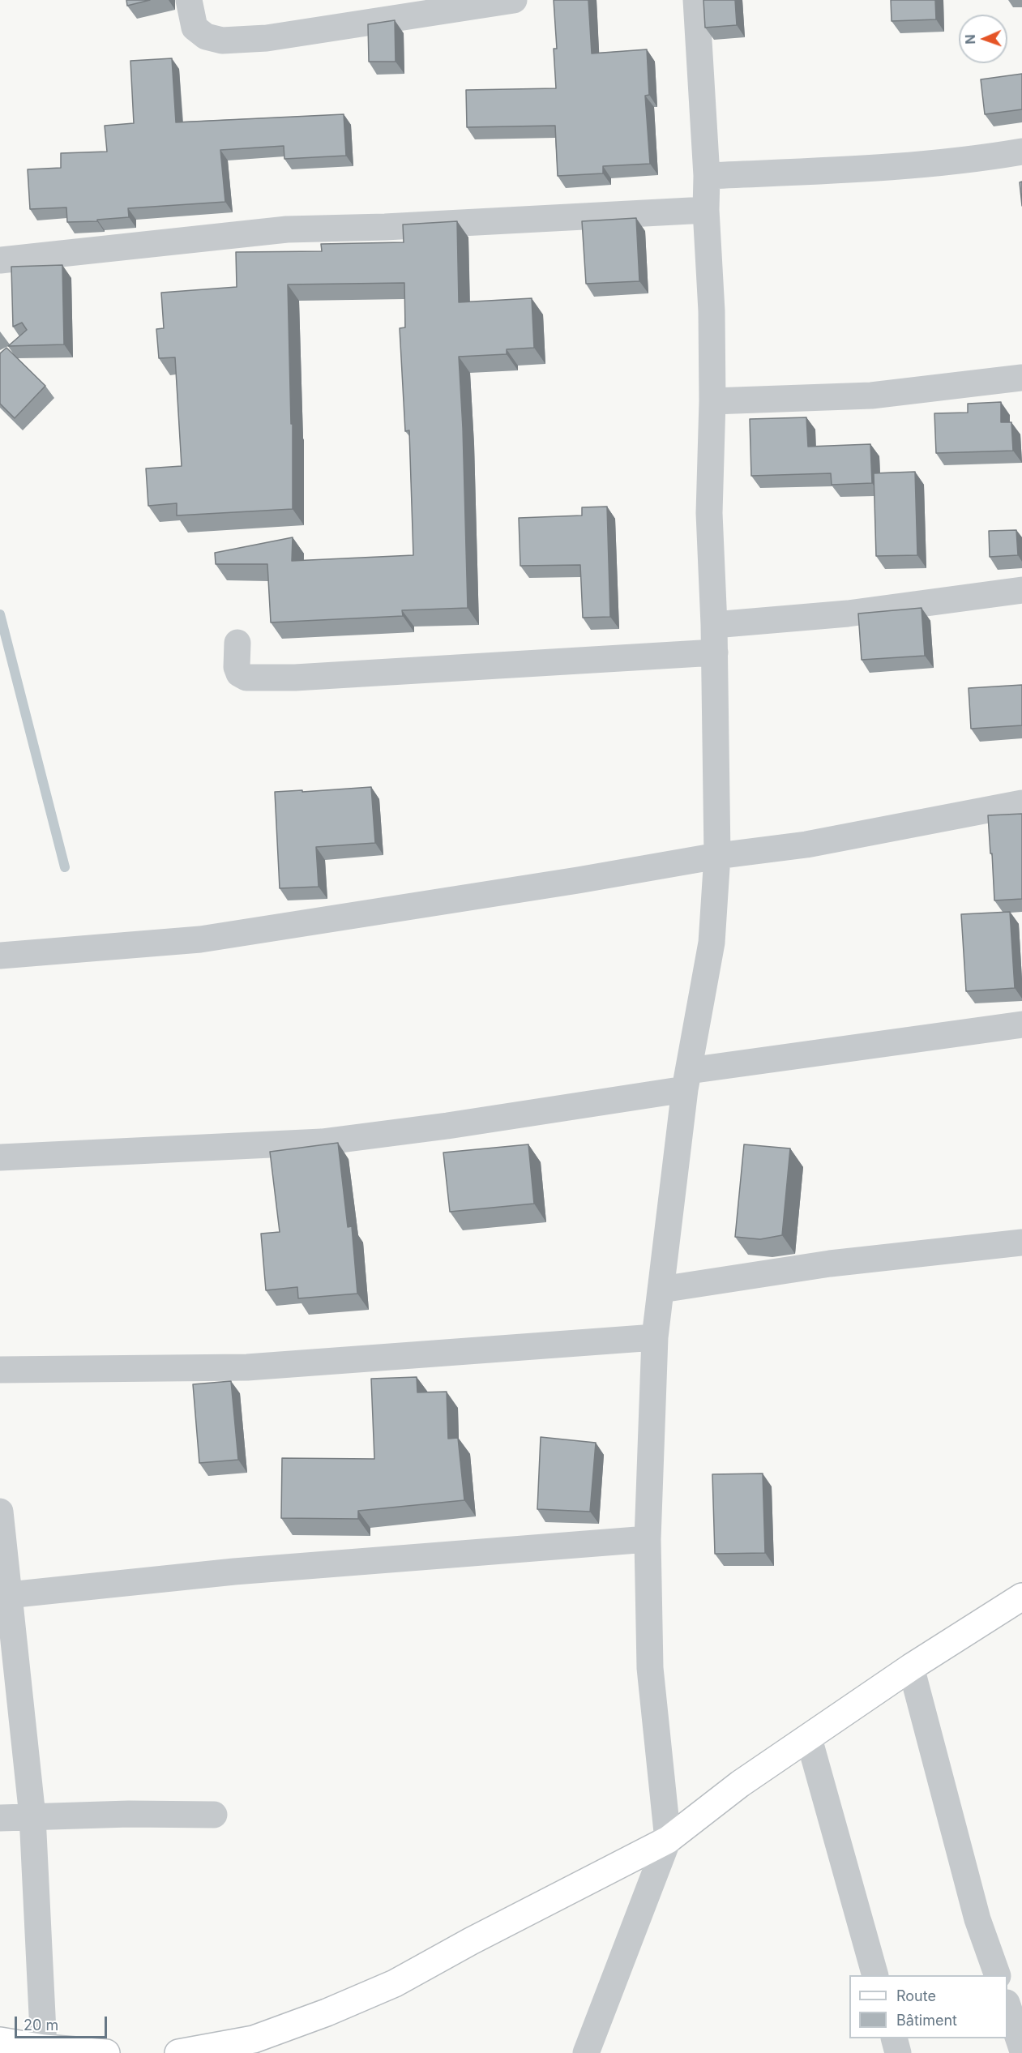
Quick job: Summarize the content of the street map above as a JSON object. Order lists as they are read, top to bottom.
{
  "legend": ["Route", "Bâtiment"],
  "scale_bar": "20 m",
  "north": "left"
}
